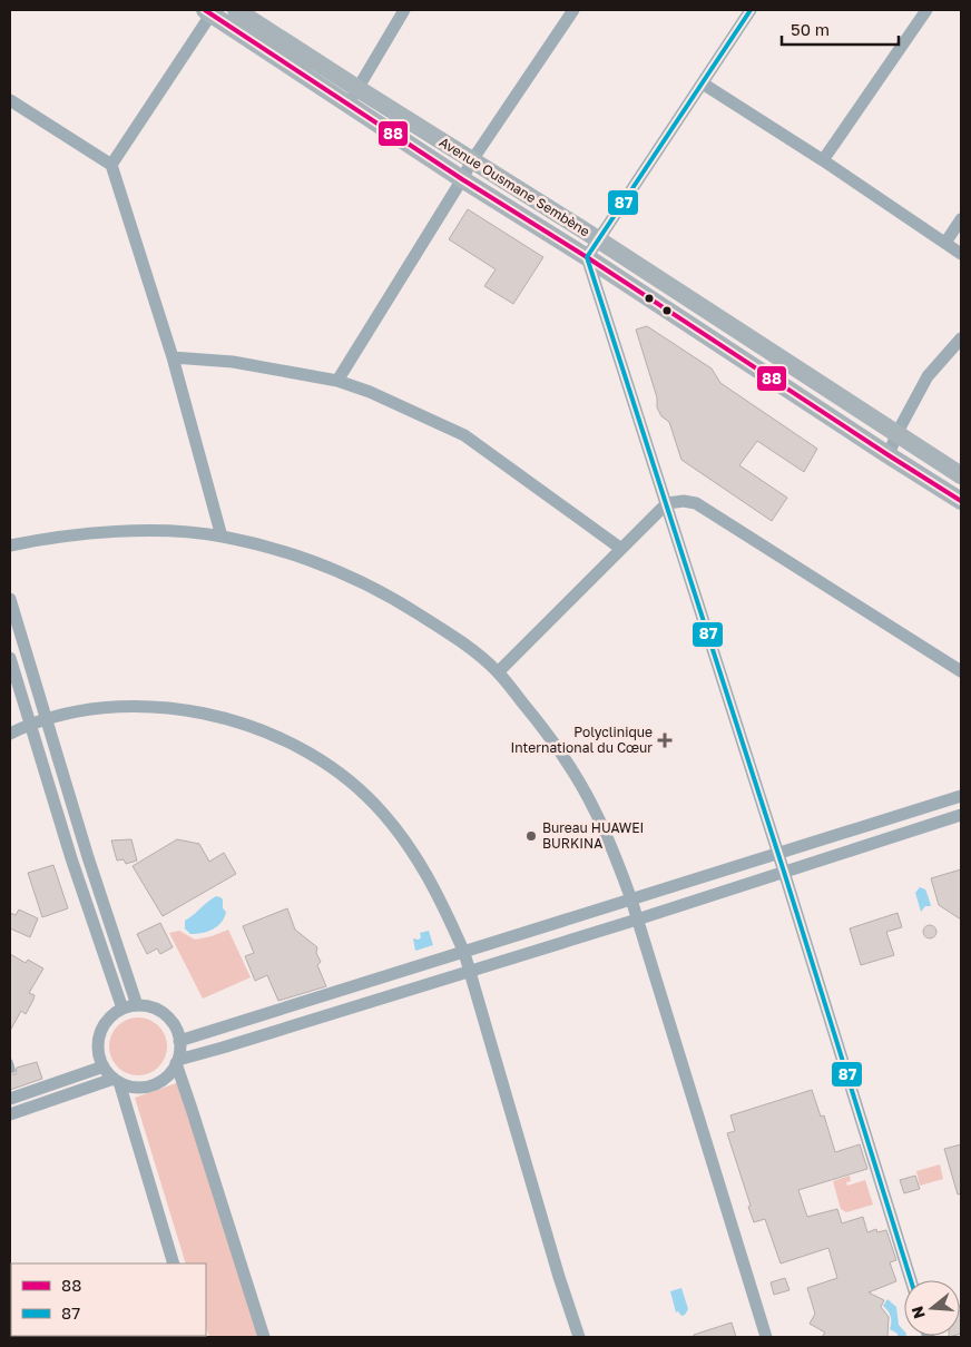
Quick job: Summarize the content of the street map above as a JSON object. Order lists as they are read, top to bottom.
{
  "streets": {
    "main road": ["Avenue Ousmane Sembène"]
  },
  "places": {
    "health": ["Polyclinique International du Cœur"],
    "other": ["Bureau HUAWEI BURKINA"]
  },
  "lines": ["transit line 88", "transit line 87"],
  "legend": ["88", "87"],
  "scale_bar": "50 m",
  "north": "left"
}
